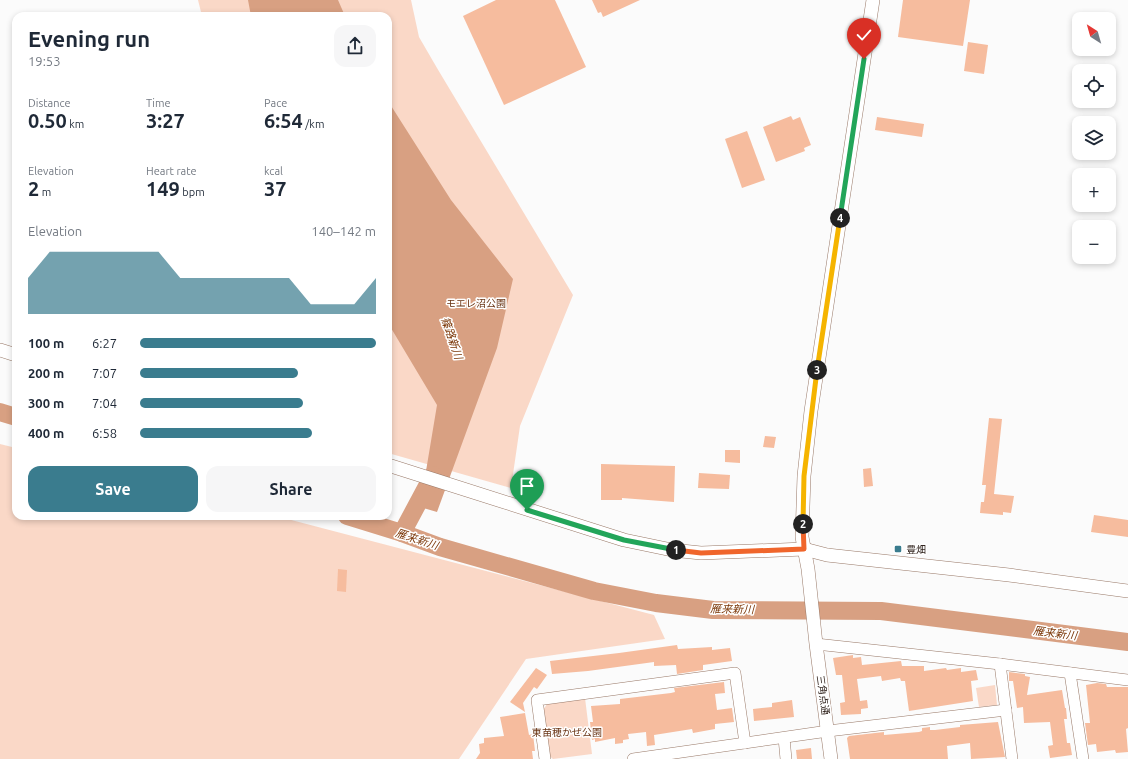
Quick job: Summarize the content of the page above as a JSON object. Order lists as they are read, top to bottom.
{
  "streets": {
    "street": ["三角点通"]
  },
  "water": ["篠路新川", "雁来新川"],
  "parks": ["モエレ沼公園", "東苗穂かぜ公園"],
  "places": {
    "transit": ["豊畑"]
  },
  "north": "top left",
  "page": {
    "map_buttons": ["+", "−"],
    "heading": ["Evening run", "19:53"],
    "stats": [
      ["Distance", "0.50 km"],
      ["Time", "3:27"],
      ["Pace", "6:54 /km"],
      ["Elevation", "2 m"],
      ["Heart rate", "149 bpm"],
      ["kcal", "37"]
    ],
    "pins": [
      "4",
      "3",
      "2",
      "1"
    ],
    "chart": ["Elevation", "140–142 m"],
    "list": [
      {
        "name": "100 m",
        "note": "6:27"
      },
      {
        "name": "200 m",
        "note": "7:07"
      },
      {
        "name": "300 m",
        "note": "7:04"
      },
      {
        "name": "400 m",
        "note": "6:58"
      }
    ],
    "buttons": ["Save", "Share"]
  }
}
